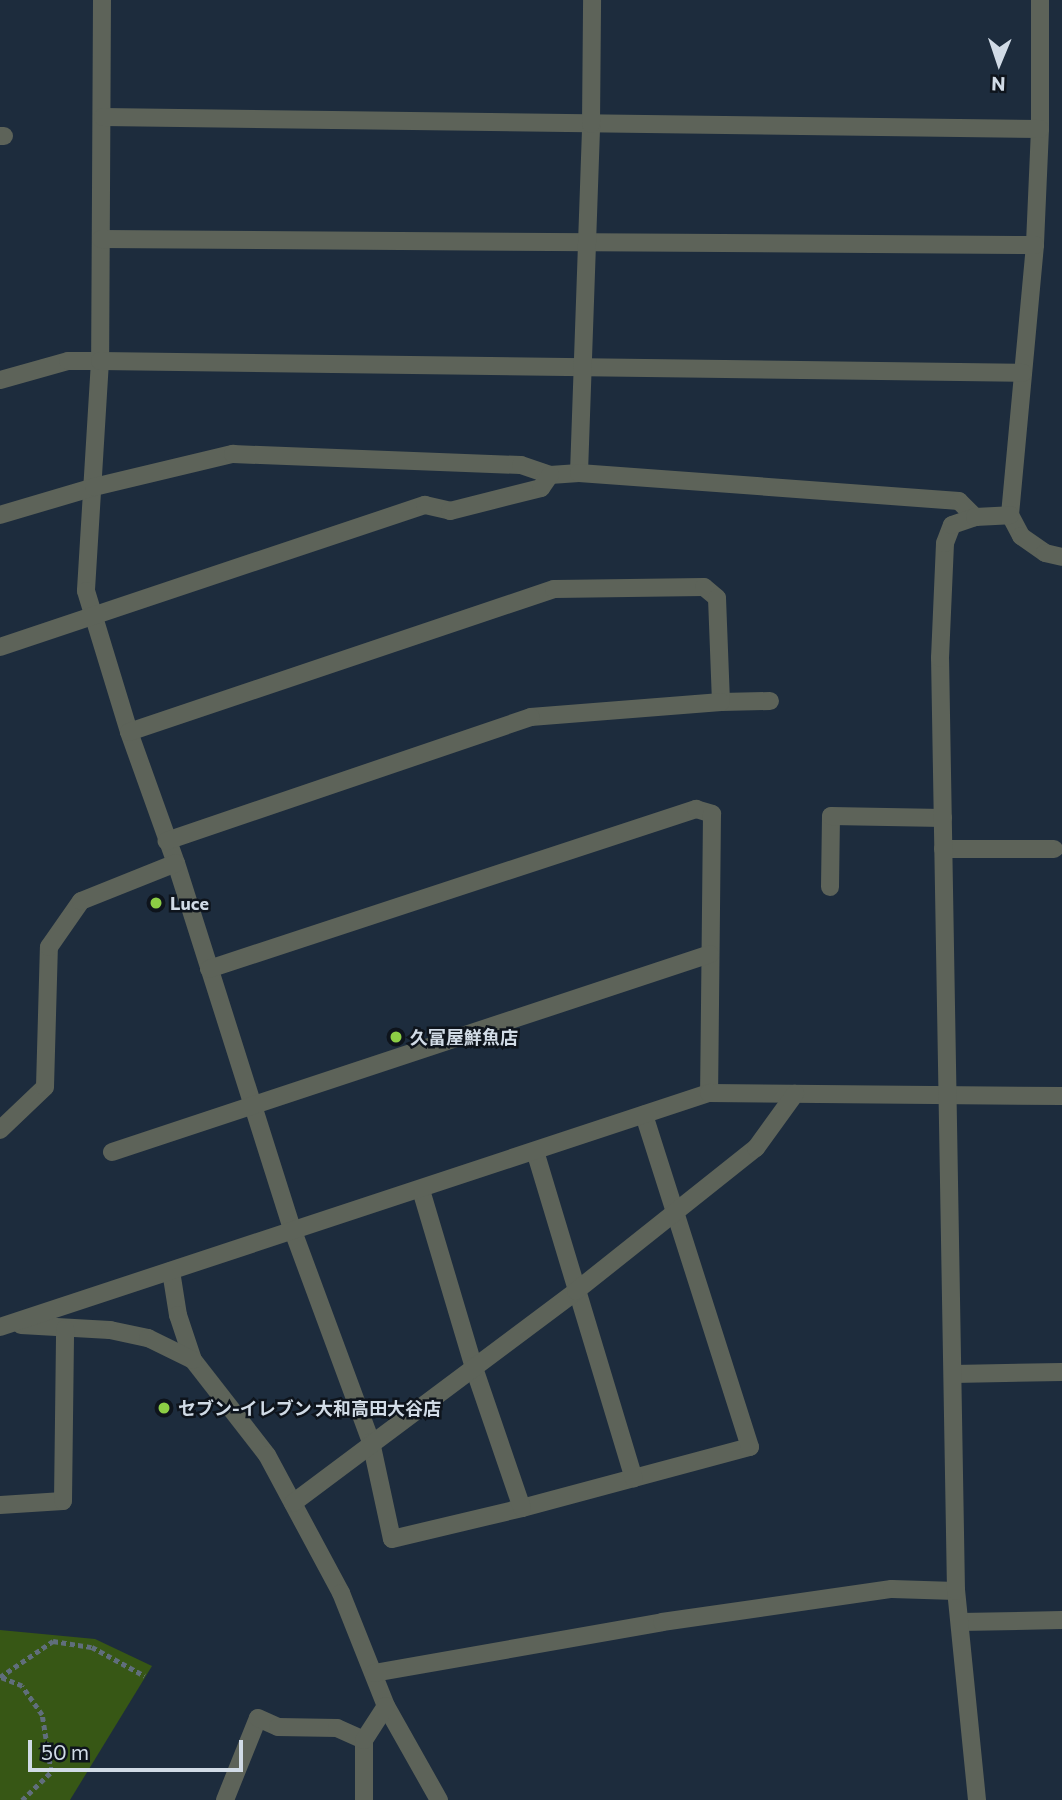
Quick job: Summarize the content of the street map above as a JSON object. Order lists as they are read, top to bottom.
{
  "places": ["Luce", "久富屋鮮魚店", "セブン-イレブン 大和高田大谷店"],
  "scale_bar": "50 m",
  "north": "bottom"
}
